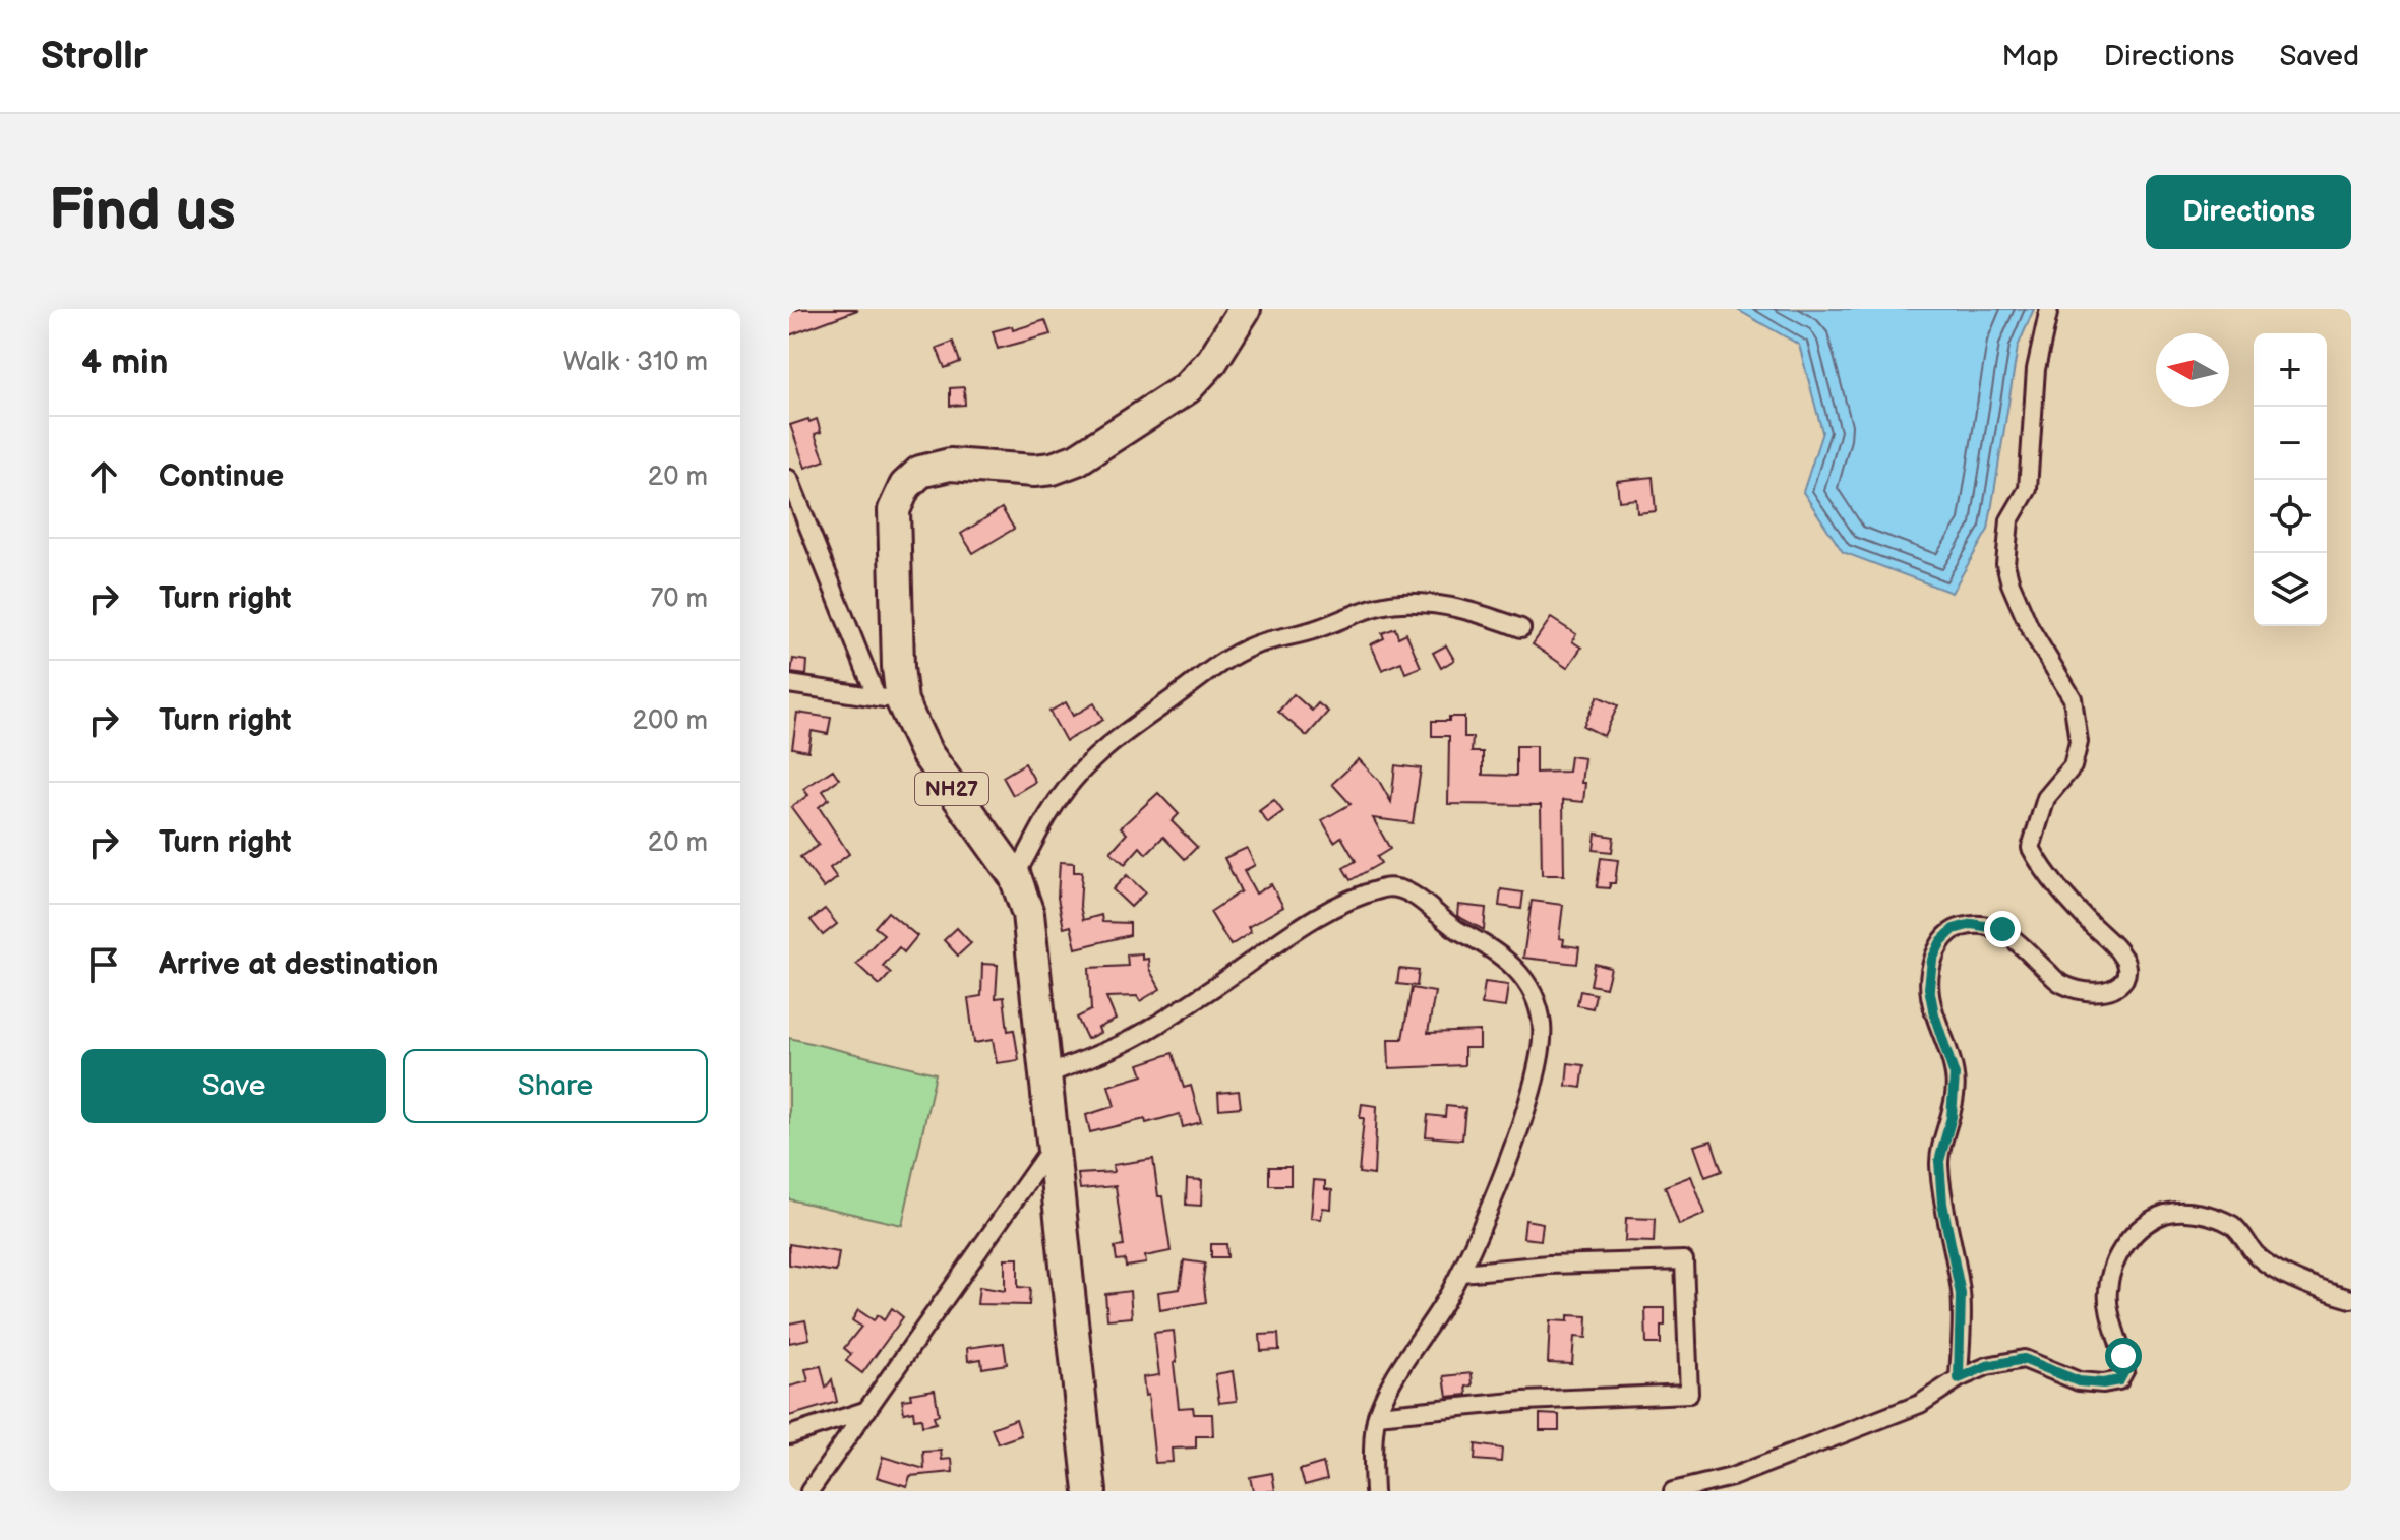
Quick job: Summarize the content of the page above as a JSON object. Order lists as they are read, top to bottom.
{
  "streets": {
    "highway": ["NH27"]
  },
  "north": "left",
  "page": {
    "header": "Strollr",
    "nav": ["Map", "Directions", "Saved"],
    "buttons": [
      "Directions",
      ["Save", "Share"]
    ],
    "title": "Find us",
    "heading": ["4 min", "Walk · 310 m"],
    "map_buttons": ["+", "−"],
    "list": [
      ["Continue", "20 m"],
      ["Turn right", "70 m"],
      ["Turn right", "200 m"],
      ["Turn right", "20 m"],
      "Arrive at destination"
    ]
  }
}
